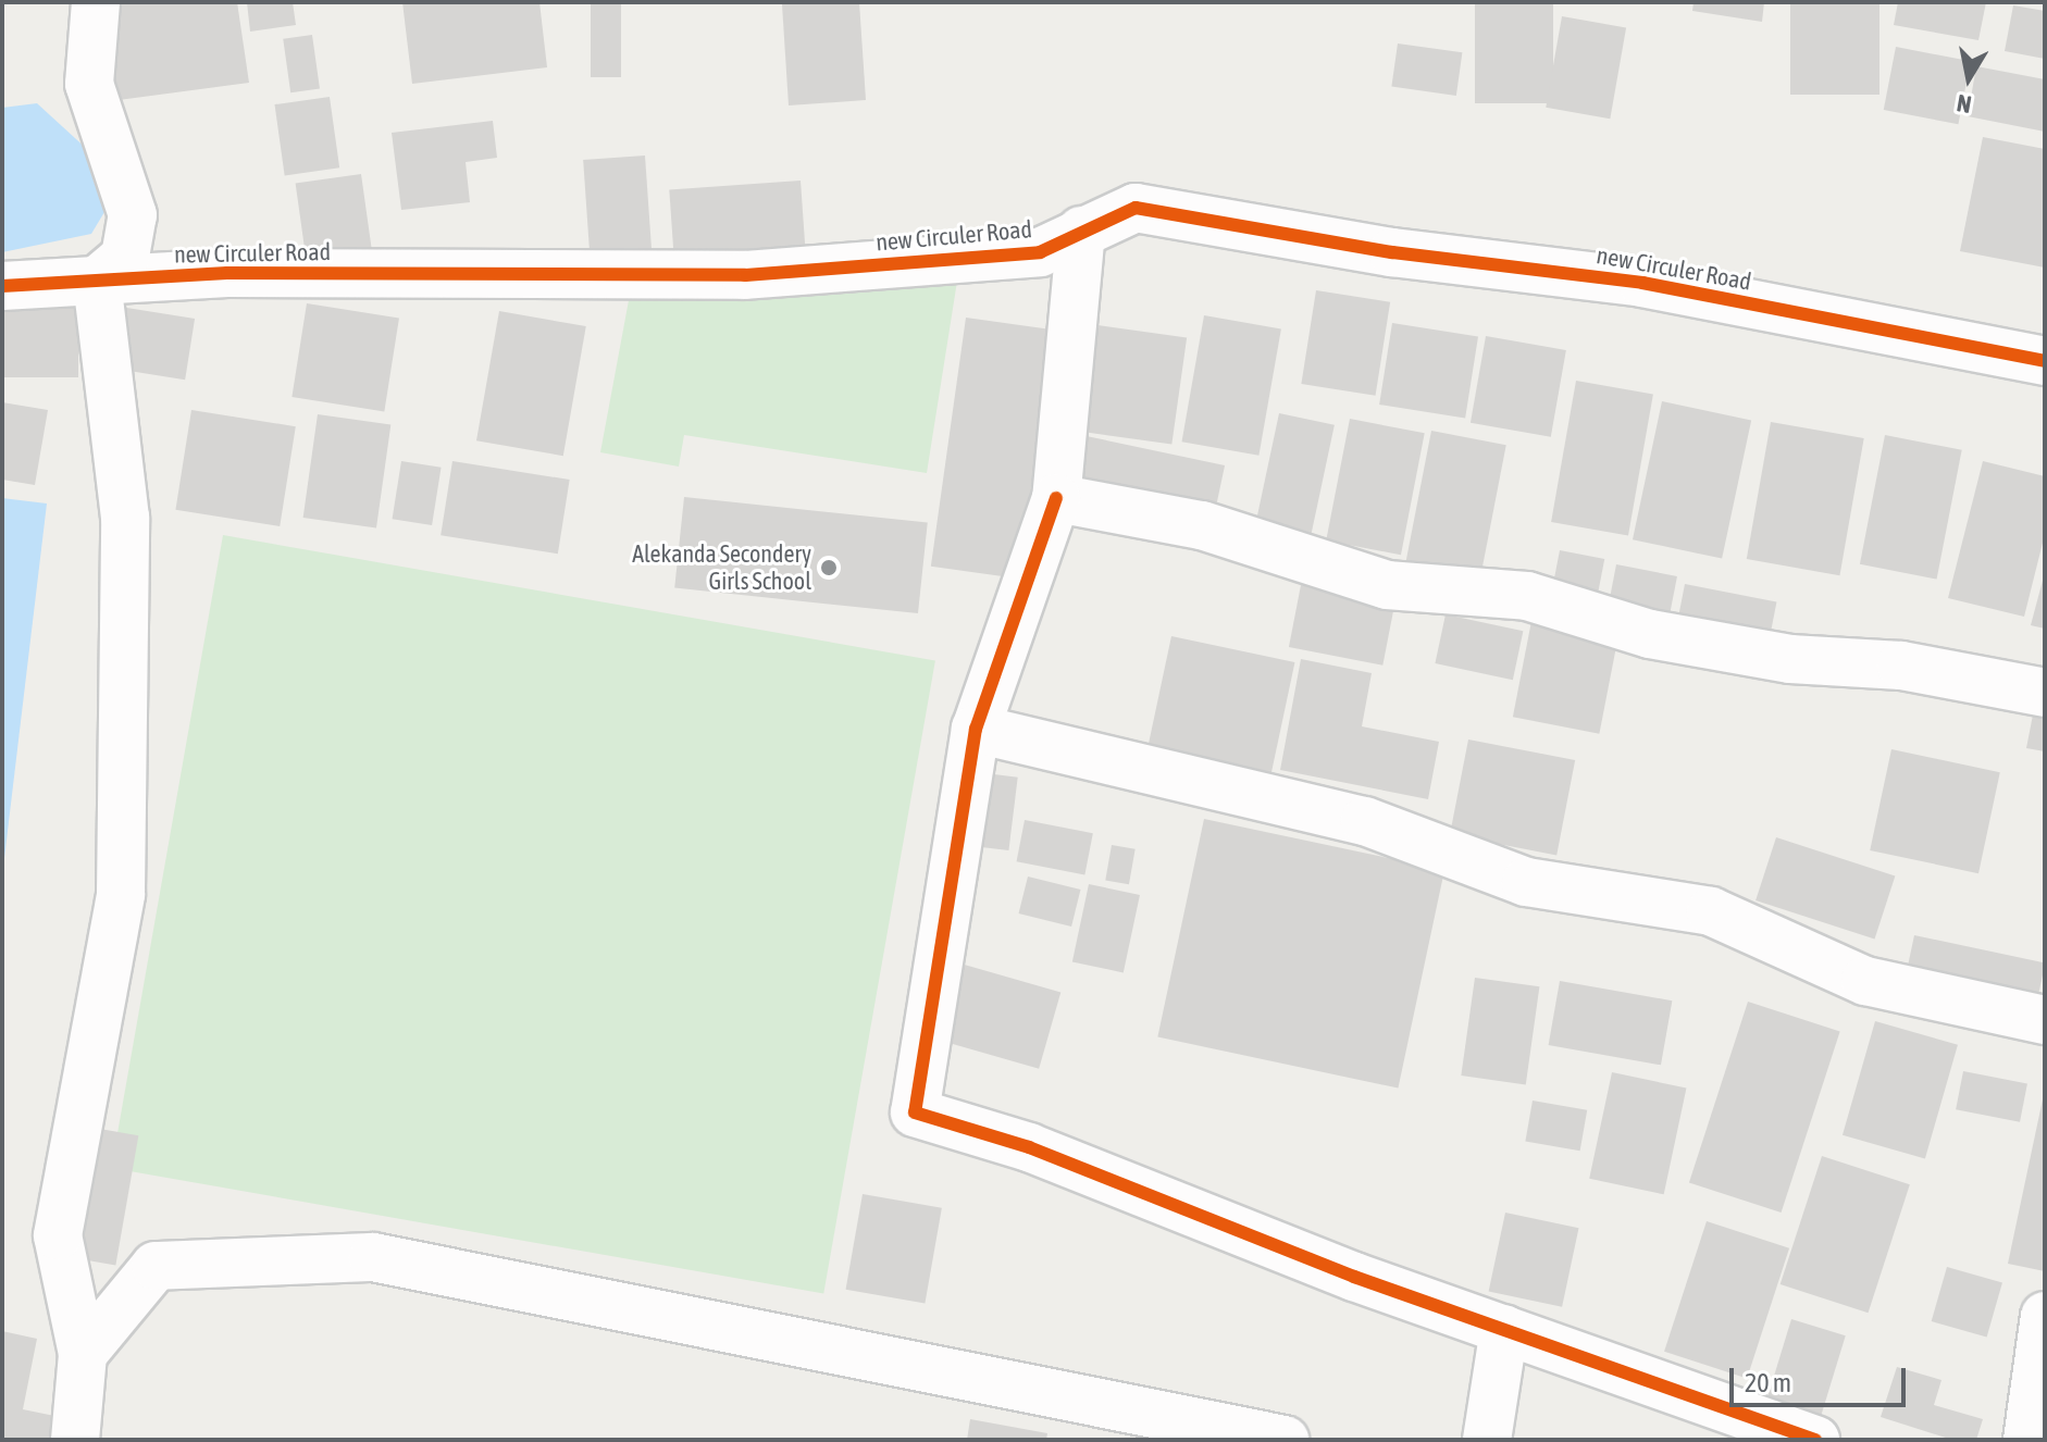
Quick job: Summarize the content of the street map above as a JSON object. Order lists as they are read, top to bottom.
{
  "streets": {
    "street": ["new Circuler Road"]
  },
  "places": ["Alekanda Secondery Girls School"],
  "scale_bar": "20 m",
  "north": "bottom"
}
